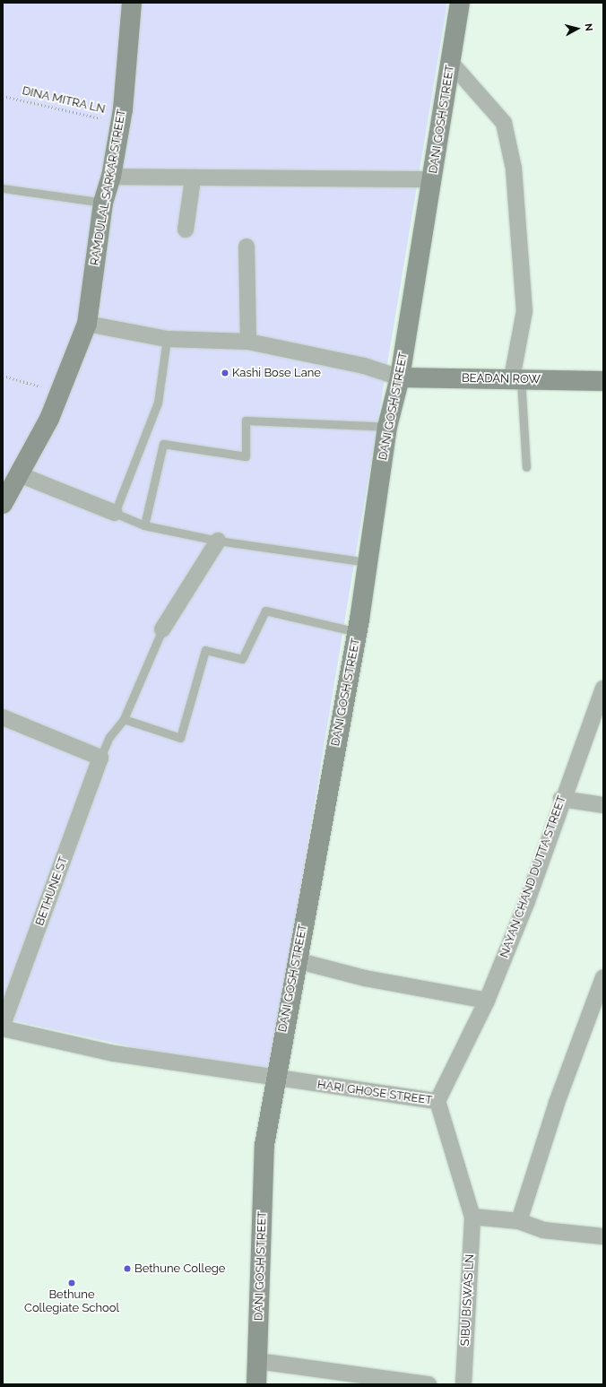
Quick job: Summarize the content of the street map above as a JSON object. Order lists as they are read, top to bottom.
{
  "streets": {
    "street": [
      "DANI GOSH STREET",
      "RAMDULAL SARKAR STREET",
      "BEADAN ROW",
      "NAYAN CHAND DUTTA STREET",
      "BETHUNE ST",
      "HARI GHOSE STREET",
      "SIBU BISWAS LN"
    ],
    "path": ["DINA MITRA LN"]
  },
  "crossings": [
    ["DINA MITRA LN", "RAMDULAL SARKAR STREET"],
    ["DANI GOSH STREET", "BEADAN ROW"],
    ["DANI GOSH STREET", "HARI GHOSE STREET"],
    ["NAYAN CHAND DUTTA STREET", "HARI GHOSE STREET"],
    ["HARI GHOSE STREET", "SIBU BISWAS LN"]
  ],
  "places": ["Kashi Bose Lane", "Bethune College", "Bethune Collegiate School"],
  "north": "right"
}
